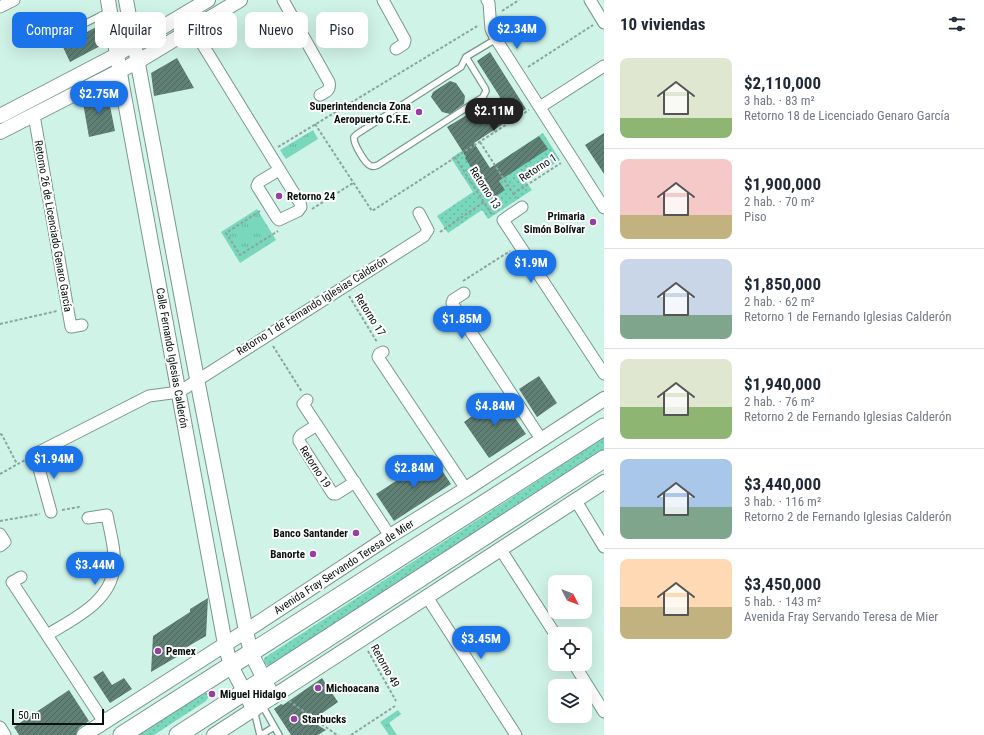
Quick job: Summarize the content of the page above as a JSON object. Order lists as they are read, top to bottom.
{
  "streets": {
    "main road": ["Avenida Fray Servando Teresa de Mier"],
    "street": [
      "Retorno 26 de Licenciado Genaro García",
      "Retorno 1 de Fernando Iglesias Calderón",
      "Calle Fernando Iglesias Calderón",
      "Retorno 19"
    ],
    "path": [
      "Retorno 1",
      "Retorno 13",
      "Retorno 17",
      "Retorno 49"
    ]
  },
  "crossings": [
    ["Retorno 1 de Fernando Iglesias Calderón", "Retorno 17"],
    ["Retorno 1 de Fernando Iglesias Calderón", "Calle Fernando Iglesias Calderón"],
    ["Calle Fernando Iglesias Calderón", "Avenida Fray Servando Teresa de Mier"]
  ],
  "places": [
    "Superintendencia Zona Aeropuerto C.F.E.",
    "Retorno 24",
    "Primaria Simón Bolívar",
    "Banco Santander",
    "Banorte",
    "Pemex",
    "Michoacana",
    "Miguel Hidalgo",
    "Starbucks"
  ],
  "scale_bar": "50 m",
  "north": "bottom right",
  "page": {
    "heading": "10 viviendas",
    "chip": [
      "Comprar",
      "Alquilar",
      "Filtros",
      "Nuevo",
      "Piso"
    ],
    "price": [
      "$2.34M",
      "$2.75M",
      "$2.11M",
      "$1.9M",
      "$1.85M",
      "$4.84M",
      "$1.94M",
      "$2.84M",
      "$3.44M",
      "$3.45M"
    ],
    "list": [
      {
        "name": "$2,110,000",
        "note": "3 hab. · 83 m² · Retorno 18 de Licenciado Genaro García"
      },
      {
        "name": "$1,900,000",
        "note": "2 hab. · 70 m² · Piso"
      },
      {
        "name": "$1,850,000",
        "note": "2 hab. · 62 m² · Retorno 1 de Fernando Iglesias Calderón"
      },
      {
        "name": "$1,940,000",
        "note": "2 hab. · 76 m² · Retorno 2 de Fernando Iglesias Calderón"
      },
      {
        "name": "$3,440,000",
        "note": "3 hab. · 116 m² · Retorno 2 de Fernando Iglesias Calderón"
      },
      {
        "name": "$3,450,000",
        "note": "5 hab. · 143 m² · Avenida Fray Servando Teresa de Mier"
      }
    ],
    "scale": "50 m"
  }
}
